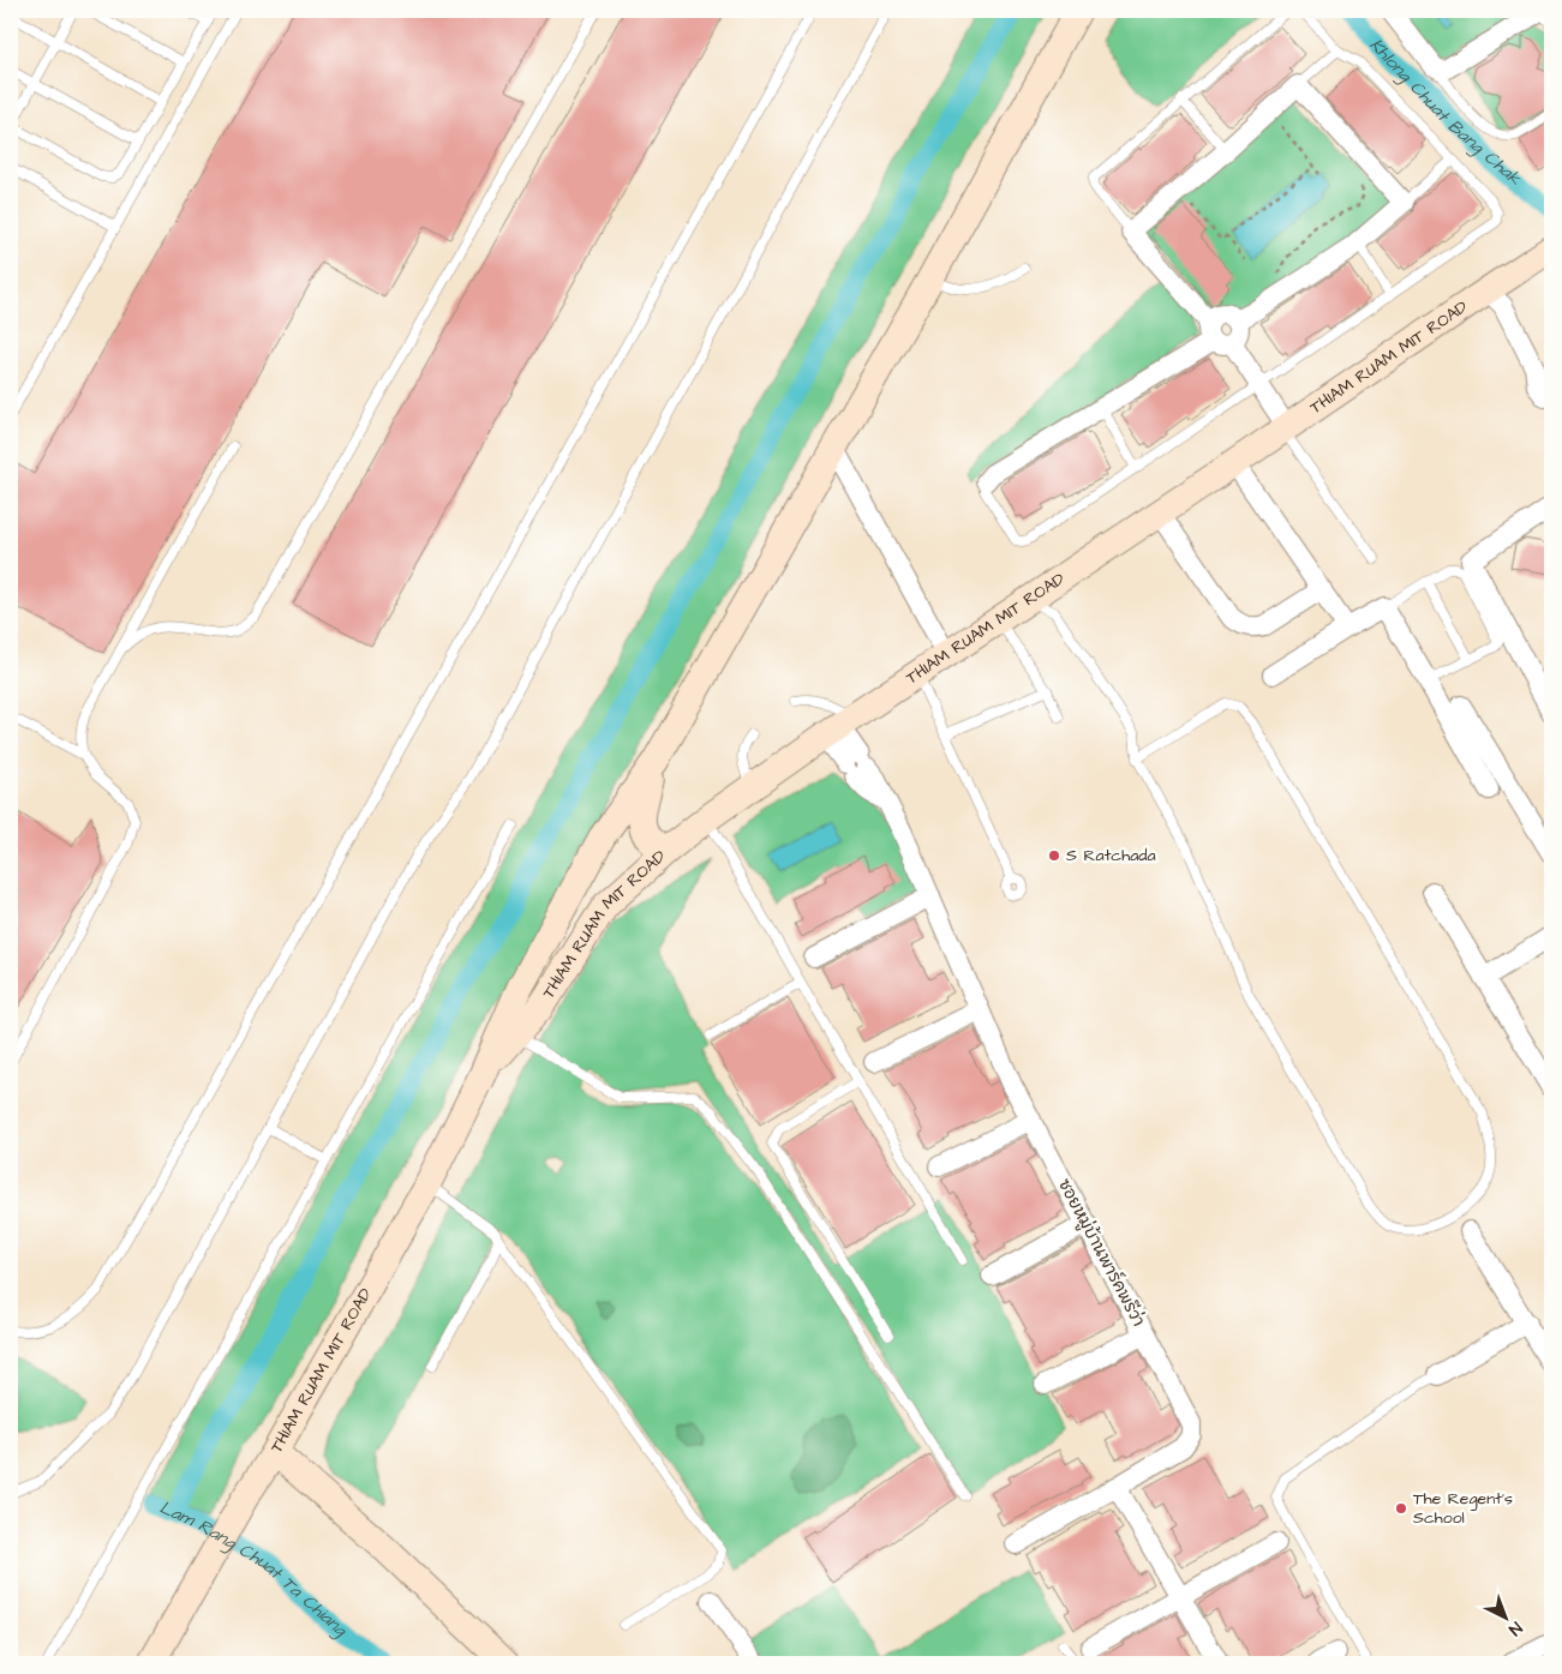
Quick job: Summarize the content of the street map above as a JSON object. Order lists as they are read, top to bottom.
{
  "streets": {
    "street": ["THIAM RUAM MIT ROAD", "ซอยหมู่บ้านพาร์คพรีว่า"]
  },
  "crossings": [
    ["THIAM RUAM MIT ROAD", "ซอยหมู่บ้านพาร์คพรีว่า"]
  ],
  "water": ["Khlong Chuat Bang Chak", "Lam Rang Chuat Ta Chiang"],
  "places": ["S Ratchada", "The Regent's School"],
  "north": "bottom right"
}
